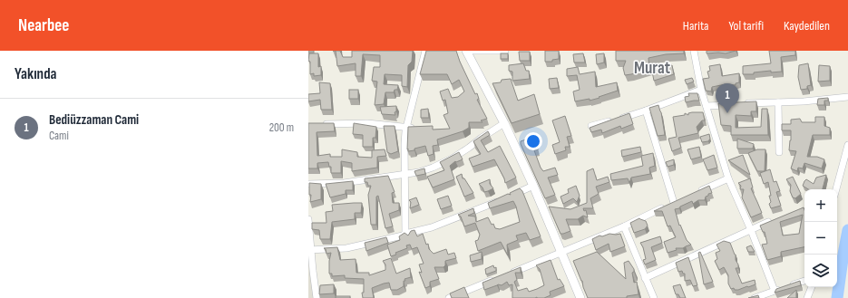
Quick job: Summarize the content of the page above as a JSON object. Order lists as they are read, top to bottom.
{
  "districts": ["Murat"],
  "page": {
    "header": "Nearbee",
    "nav": ["Harita", "Yol tarifi", "Kaydedilen"],
    "heading": "Yakında",
    "pins": "1",
    "list": [
      {
        "mark": "1",
        "name": "Bediüzzaman Cami",
        "note": "Cami",
        "value": "200 m"
      }
    ],
    "map_buttons": ["+", "−"]
  }
}
